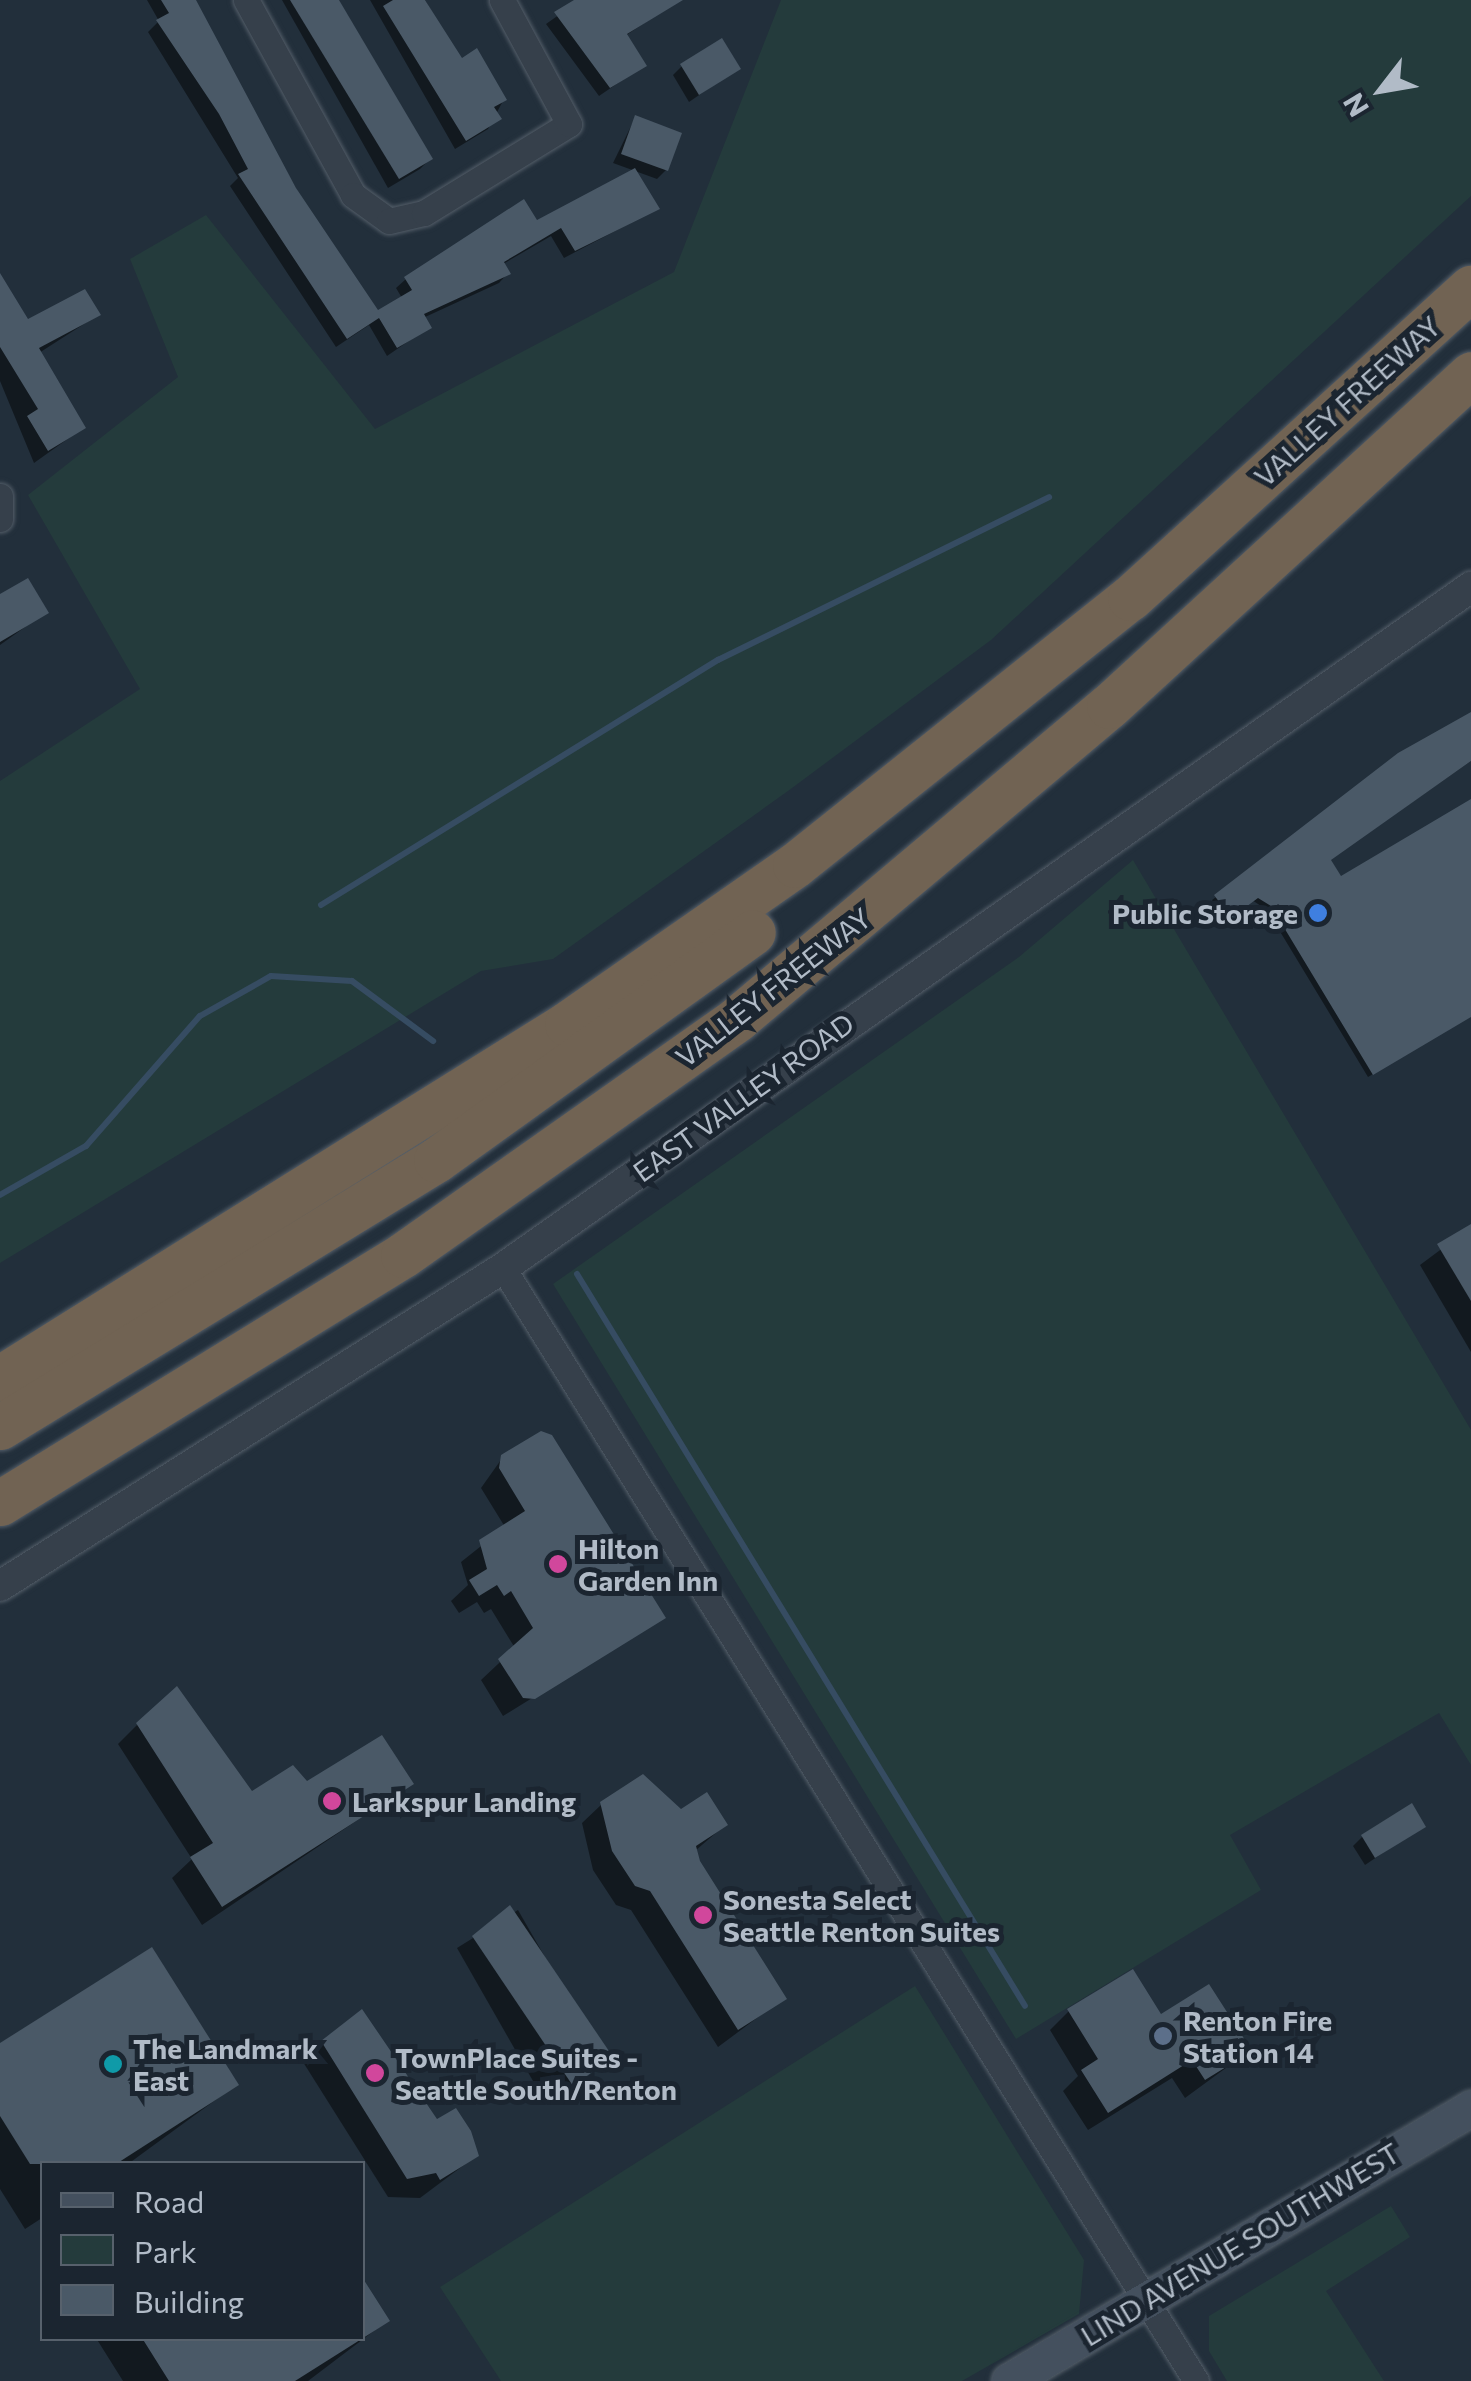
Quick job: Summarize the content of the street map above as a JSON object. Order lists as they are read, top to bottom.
{
  "streets": {
    "highway": ["VALLEY FREEWAY"],
    "main road": ["LIND AVENUE SOUTHWEST"],
    "street": ["EAST VALLEY ROAD"]
  },
  "places": [
    "Public Storage",
    "Hilton Garden Inn",
    "Larkspur Landing",
    "Sonesta Select Seattle Renton Suites",
    "Renton Fire Station 14",
    "The Landmark East",
    "TownPlace Suites - Seattle South/Renton"
  ],
  "legend": ["Road", "Park", "Building"],
  "north": "bottom left"
}
